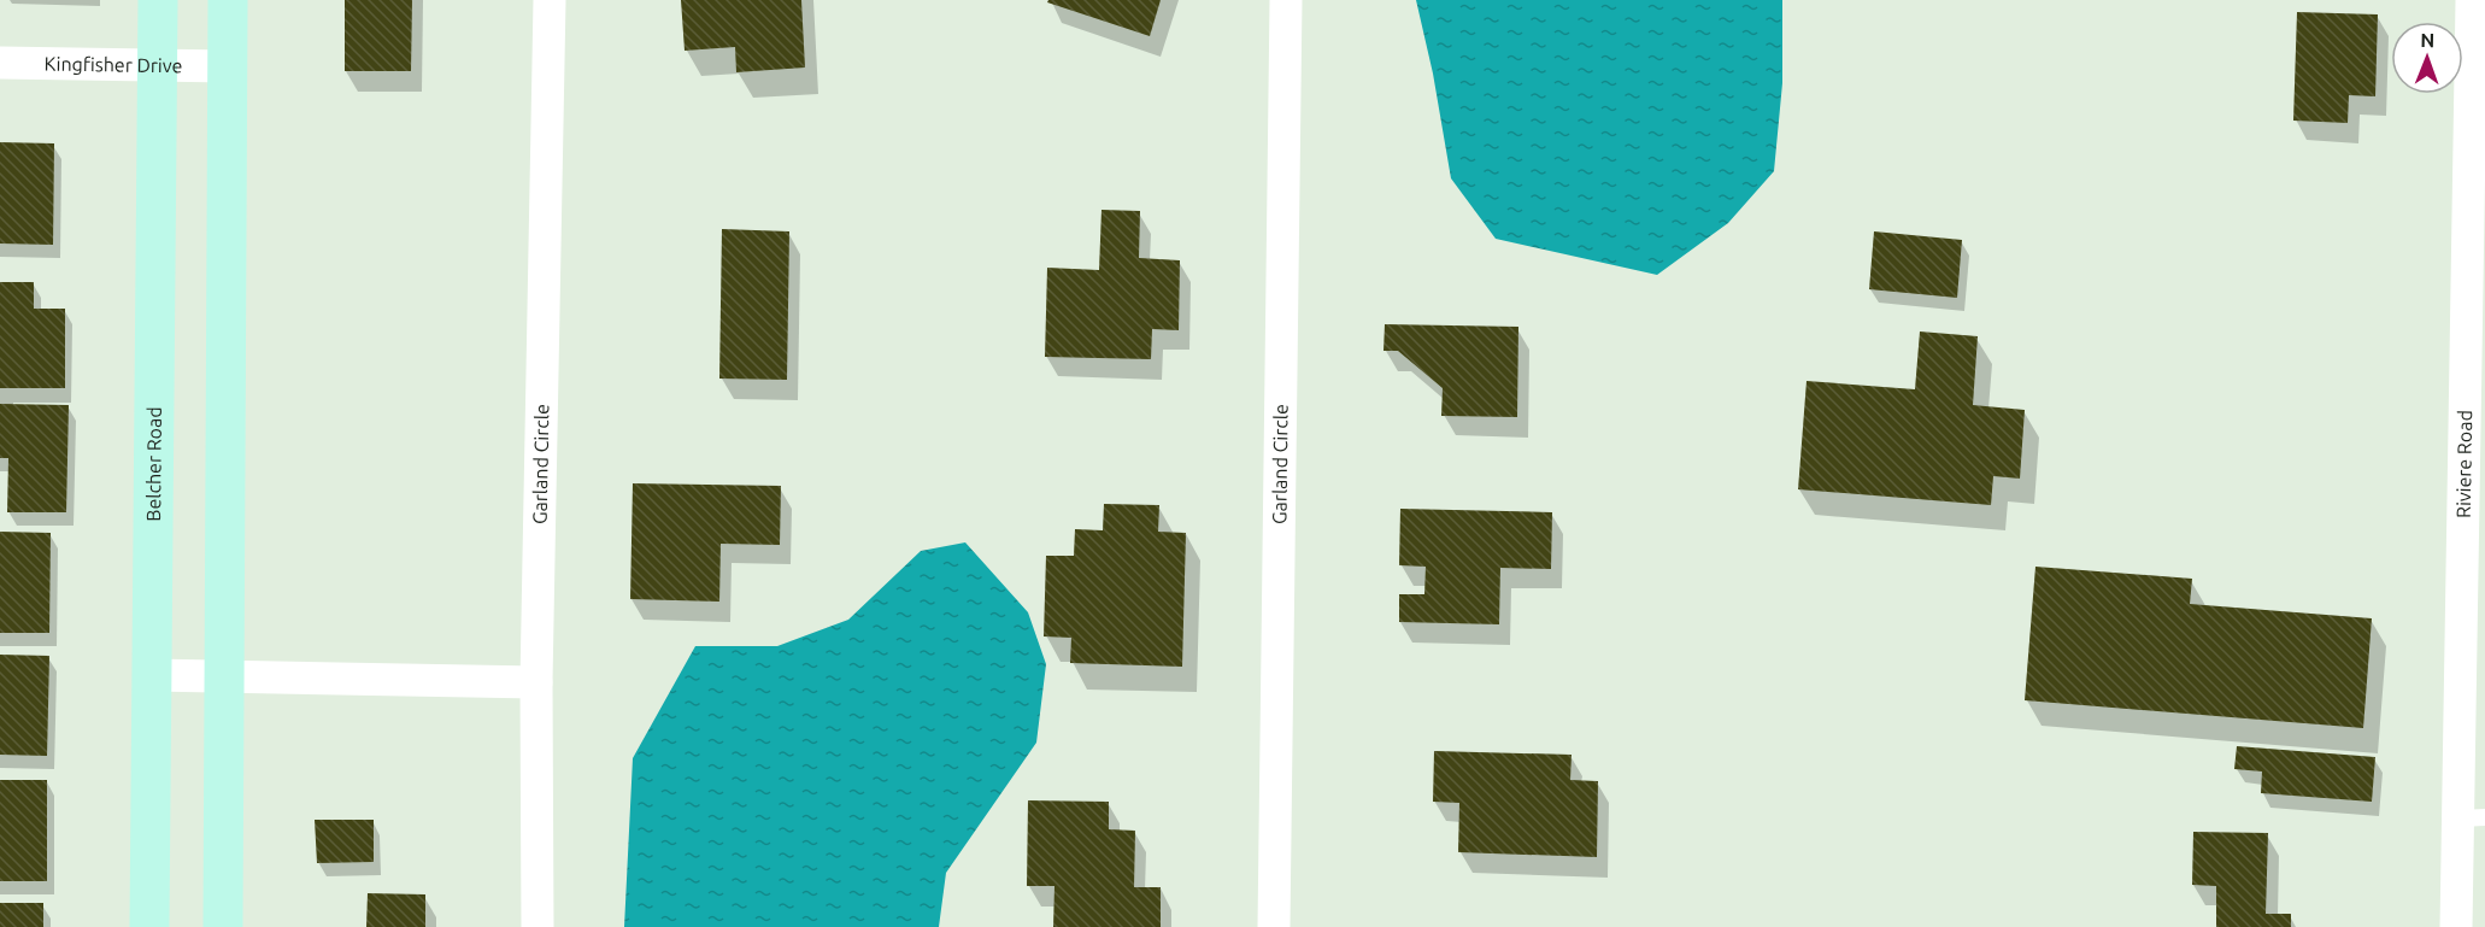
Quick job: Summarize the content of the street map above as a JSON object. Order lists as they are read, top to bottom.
{
  "streets": {
    "main road": ["Belcher Road"],
    "street": ["Kingfisher Drive", "Garland Circle", "Riviere Road"]
  },
  "crossings": [
    ["Kingfisher Drive", "Belcher Road"]
  ],
  "north": "top"
}
